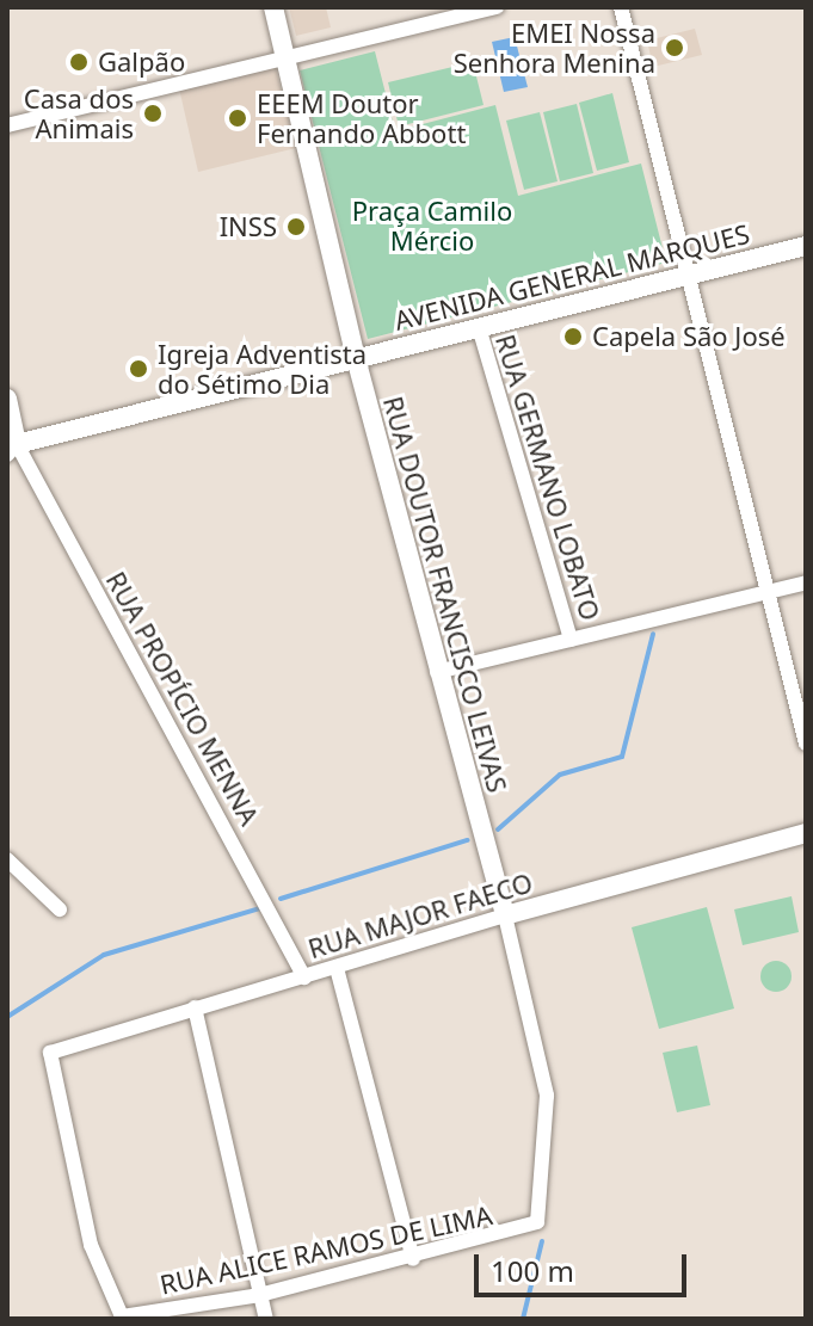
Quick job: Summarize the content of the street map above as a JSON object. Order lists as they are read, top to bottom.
{
  "streets": {
    "street": [
      "AVENIDA GENERAL MARQUES",
      "RUA GERMANO LOBATO",
      "RUA DOUTOR FRANCISCO LEIVAS",
      "RUA PROPÍCIO MENNA",
      "RUA MAJOR FAECO",
      "RUA ALICE RAMOS DE LIMA"
    ]
  },
  "crossings": [
    ["AVENIDA GENERAL MARQUES", "RUA GERMANO LOBATO"],
    ["AVENIDA GENERAL MARQUES", "RUA DOUTOR FRANCISCO LEIVAS"],
    ["AVENIDA GENERAL MARQUES", "RUA PROPÍCIO MENNA"],
    ["RUA DOUTOR FRANCISCO LEIVAS", "RUA MAJOR FAECO"],
    ["RUA DOUTOR FRANCISCO LEIVAS", "RUA ALICE RAMOS DE LIMA"],
    ["RUA PROPÍCIO MENNA", "RUA MAJOR FAECO"],
    ["RUA MAJOR FAECO", "RUA ALICE RAMOS DE LIMA"]
  ],
  "parks": ["Praça Camilo Mércio"],
  "places": [
    "EMEI Nossa Senhora Menina",
    "Galpão",
    "Casa dos Animais",
    "EEEM Doutor Fernando Abbott",
    "INSS",
    "Capela São José",
    "Igreja Adventista do Sétimo Dia"
  ],
  "scale_bar": "100 m"
}
